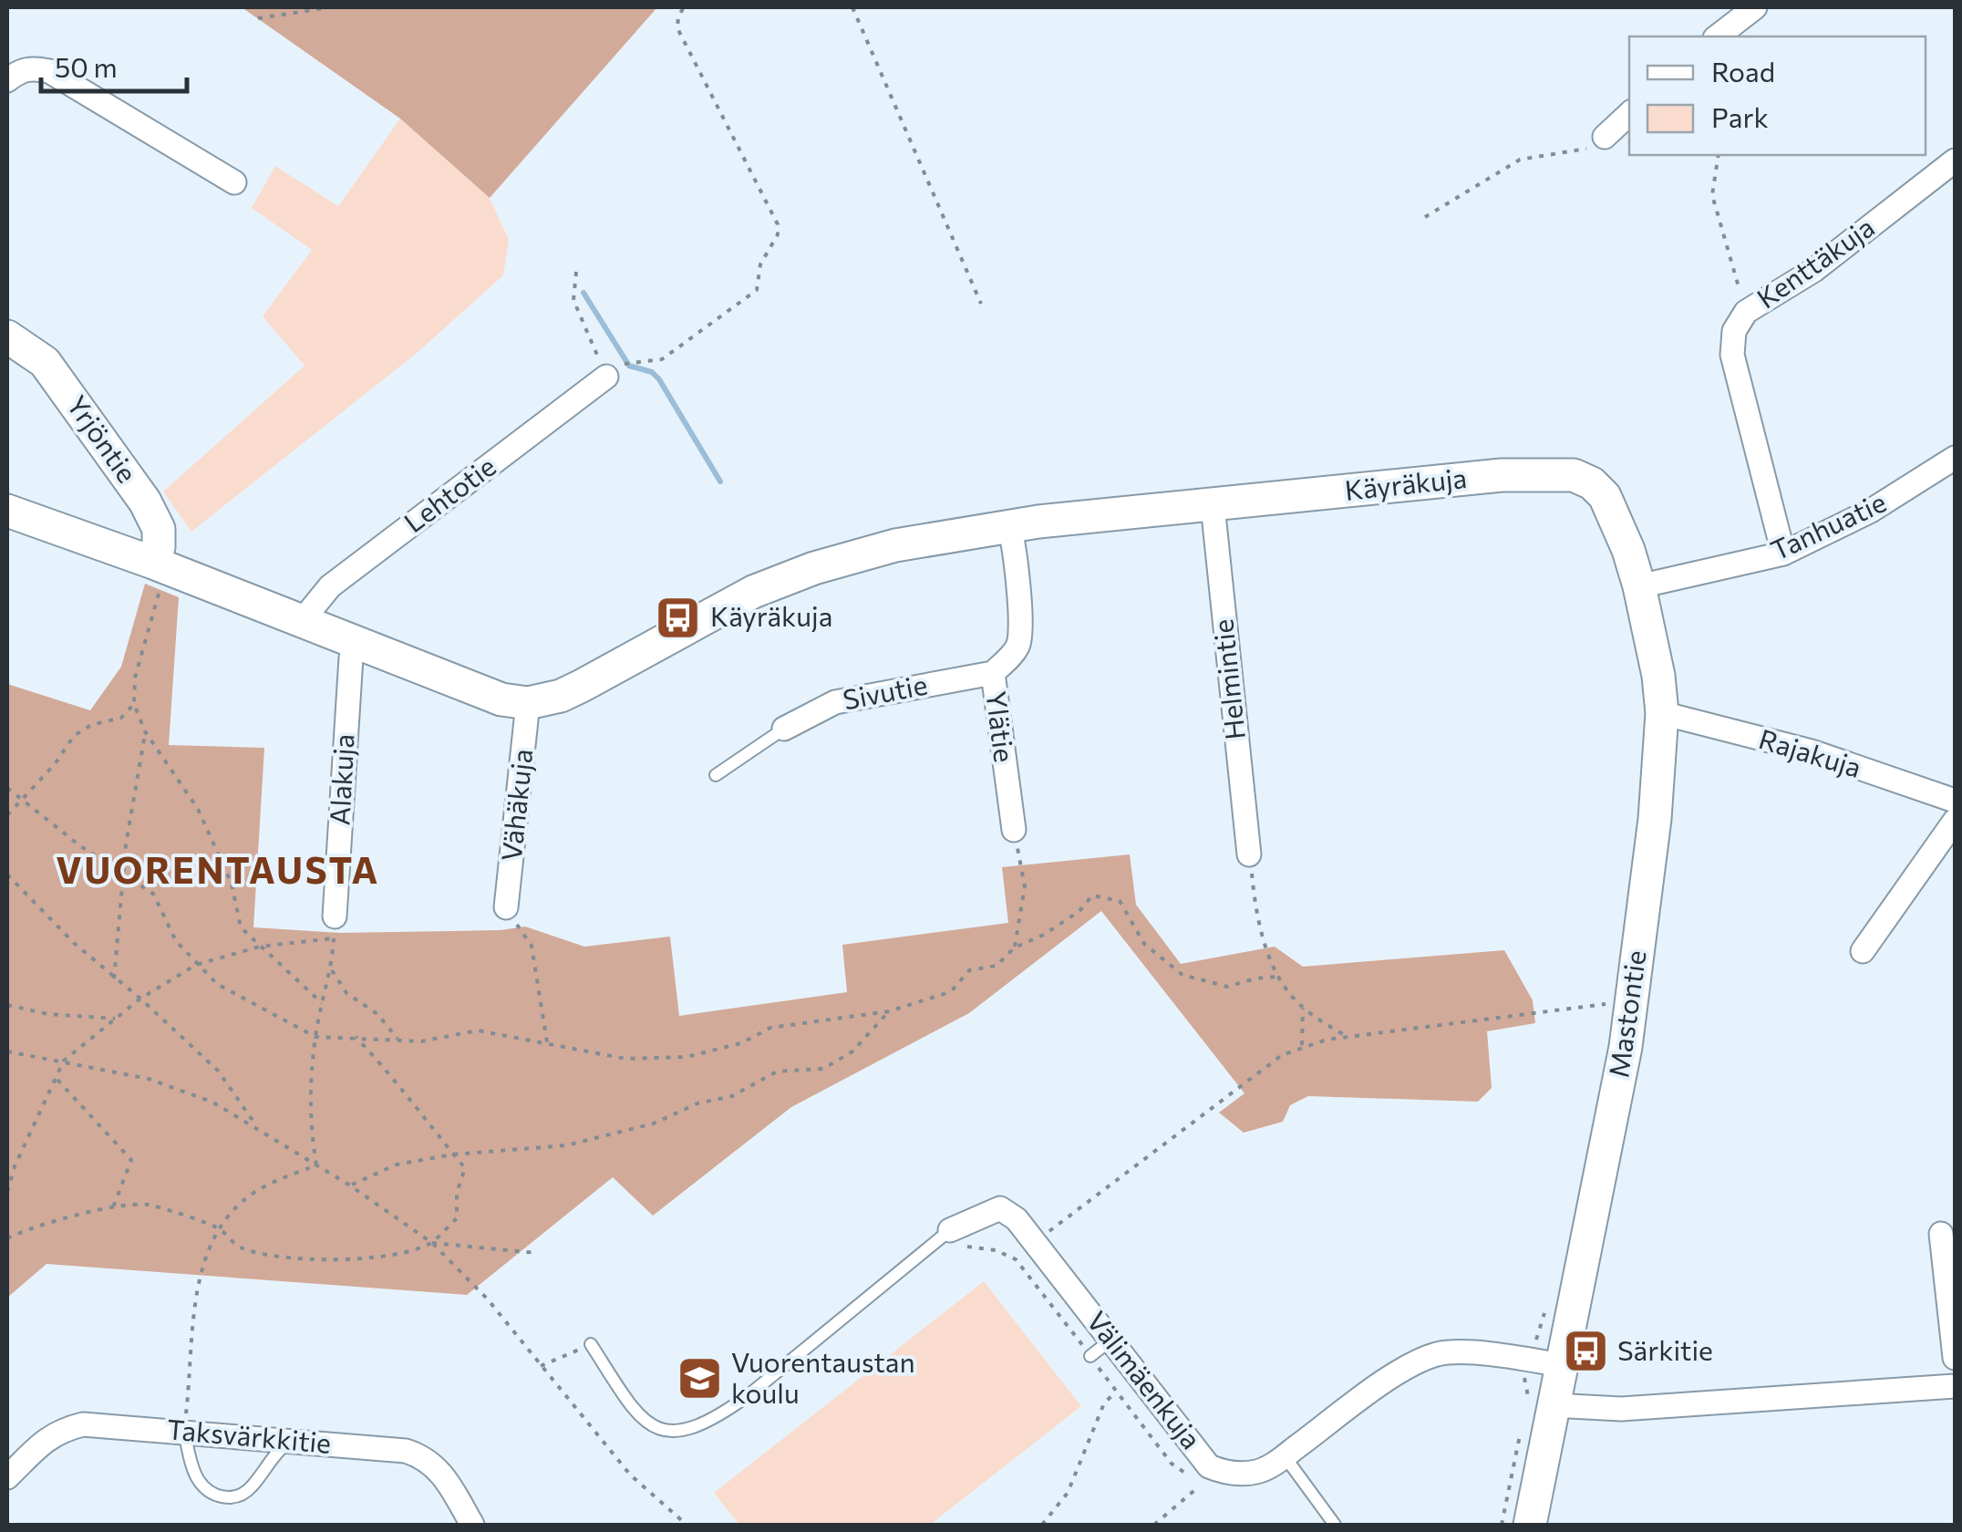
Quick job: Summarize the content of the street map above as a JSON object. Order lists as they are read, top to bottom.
{
  "streets": {
    "street": [
      "Kenttäkuja",
      "Yrjöntie",
      "Käyräkuja",
      "Lehtotie",
      "Tanhuatie",
      "Helmintie",
      "Sivutie",
      "Ylätie",
      "Rajakuja",
      "Alakuja",
      "Vähäkuja",
      "Mastontie",
      "Välimäenkuja",
      "Taksvärkkitie"
    ]
  },
  "crossings": [
    ["Kenttäkuja", "Tanhuatie"],
    ["Käyräkuja", "Helmintie"],
    ["Käyräkuja", "Ylätie"],
    ["Käyräkuja", "Vähäkuja"],
    ["Käyräkuja", "Mastontie"],
    ["Tanhuatie", "Mastontie"],
    ["Sivutie", "Ylätie"],
    ["Rajakuja", "Mastontie"],
    ["Mastontie", "Välimäenkuja"]
  ],
  "districts": ["VUORENTAUSTA"],
  "places": {
    "bus stop": ["Käyräkuja", "Särkitie"],
    "school or university": ["Vuorentaustan koulu"]
  },
  "legend": ["Road", "Park"],
  "scale_bar": "50 m"
}
